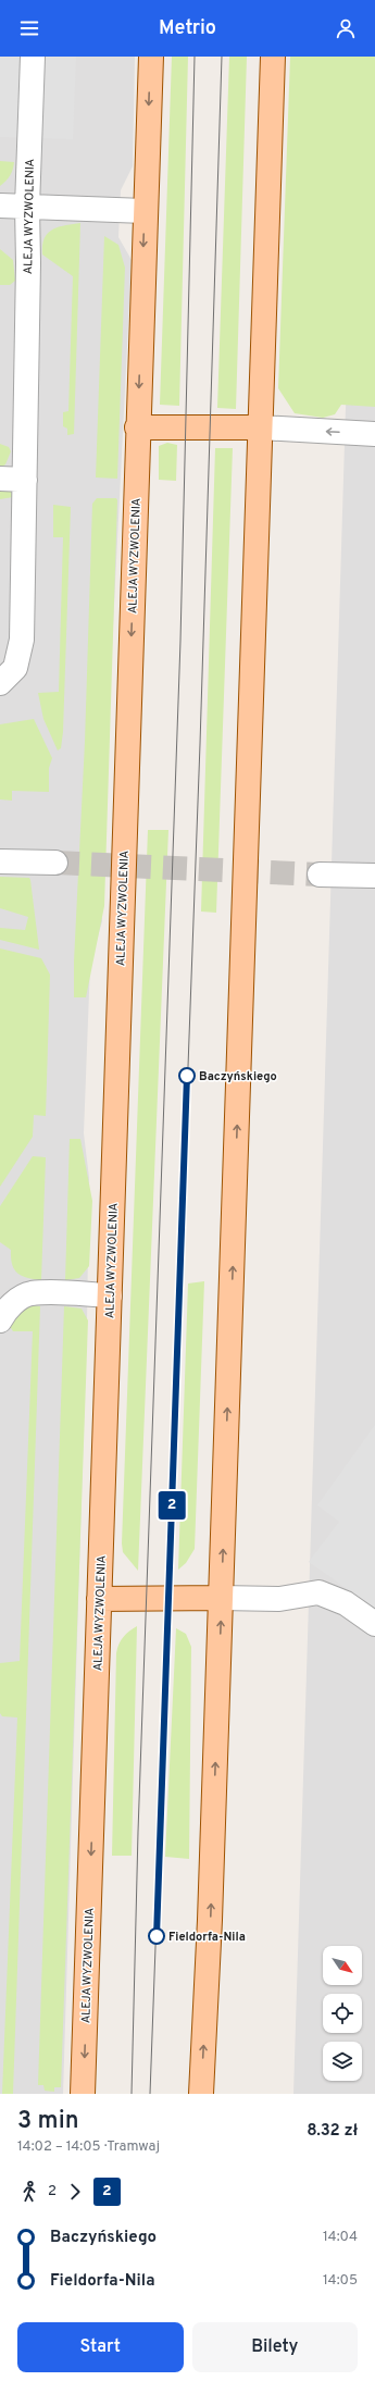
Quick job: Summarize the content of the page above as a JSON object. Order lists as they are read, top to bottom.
{
  "streets": {
    "main road": ["ALEJA WYZWOLENIA"]
  },
  "places": ["Baczyńskiego", "Fieldorfa-Nila"],
  "lines": ["tram line 2"],
  "north": "bottom right",
  "page": {
    "header": "Metrio",
    "on_map": "2",
    "heading": ["3 min", "14:02 – 14:05 · Tramwaj", "8.32 zł"],
    "legs": ["2", "2"],
    "list": [
      {
        "name": "Baczyńskiego",
        "value": "14:04"
      },
      {
        "name": "Fieldorfa-Nila",
        "value": "14:05"
      }
    ],
    "buttons": ["Start", "Bilety"]
  }
}
